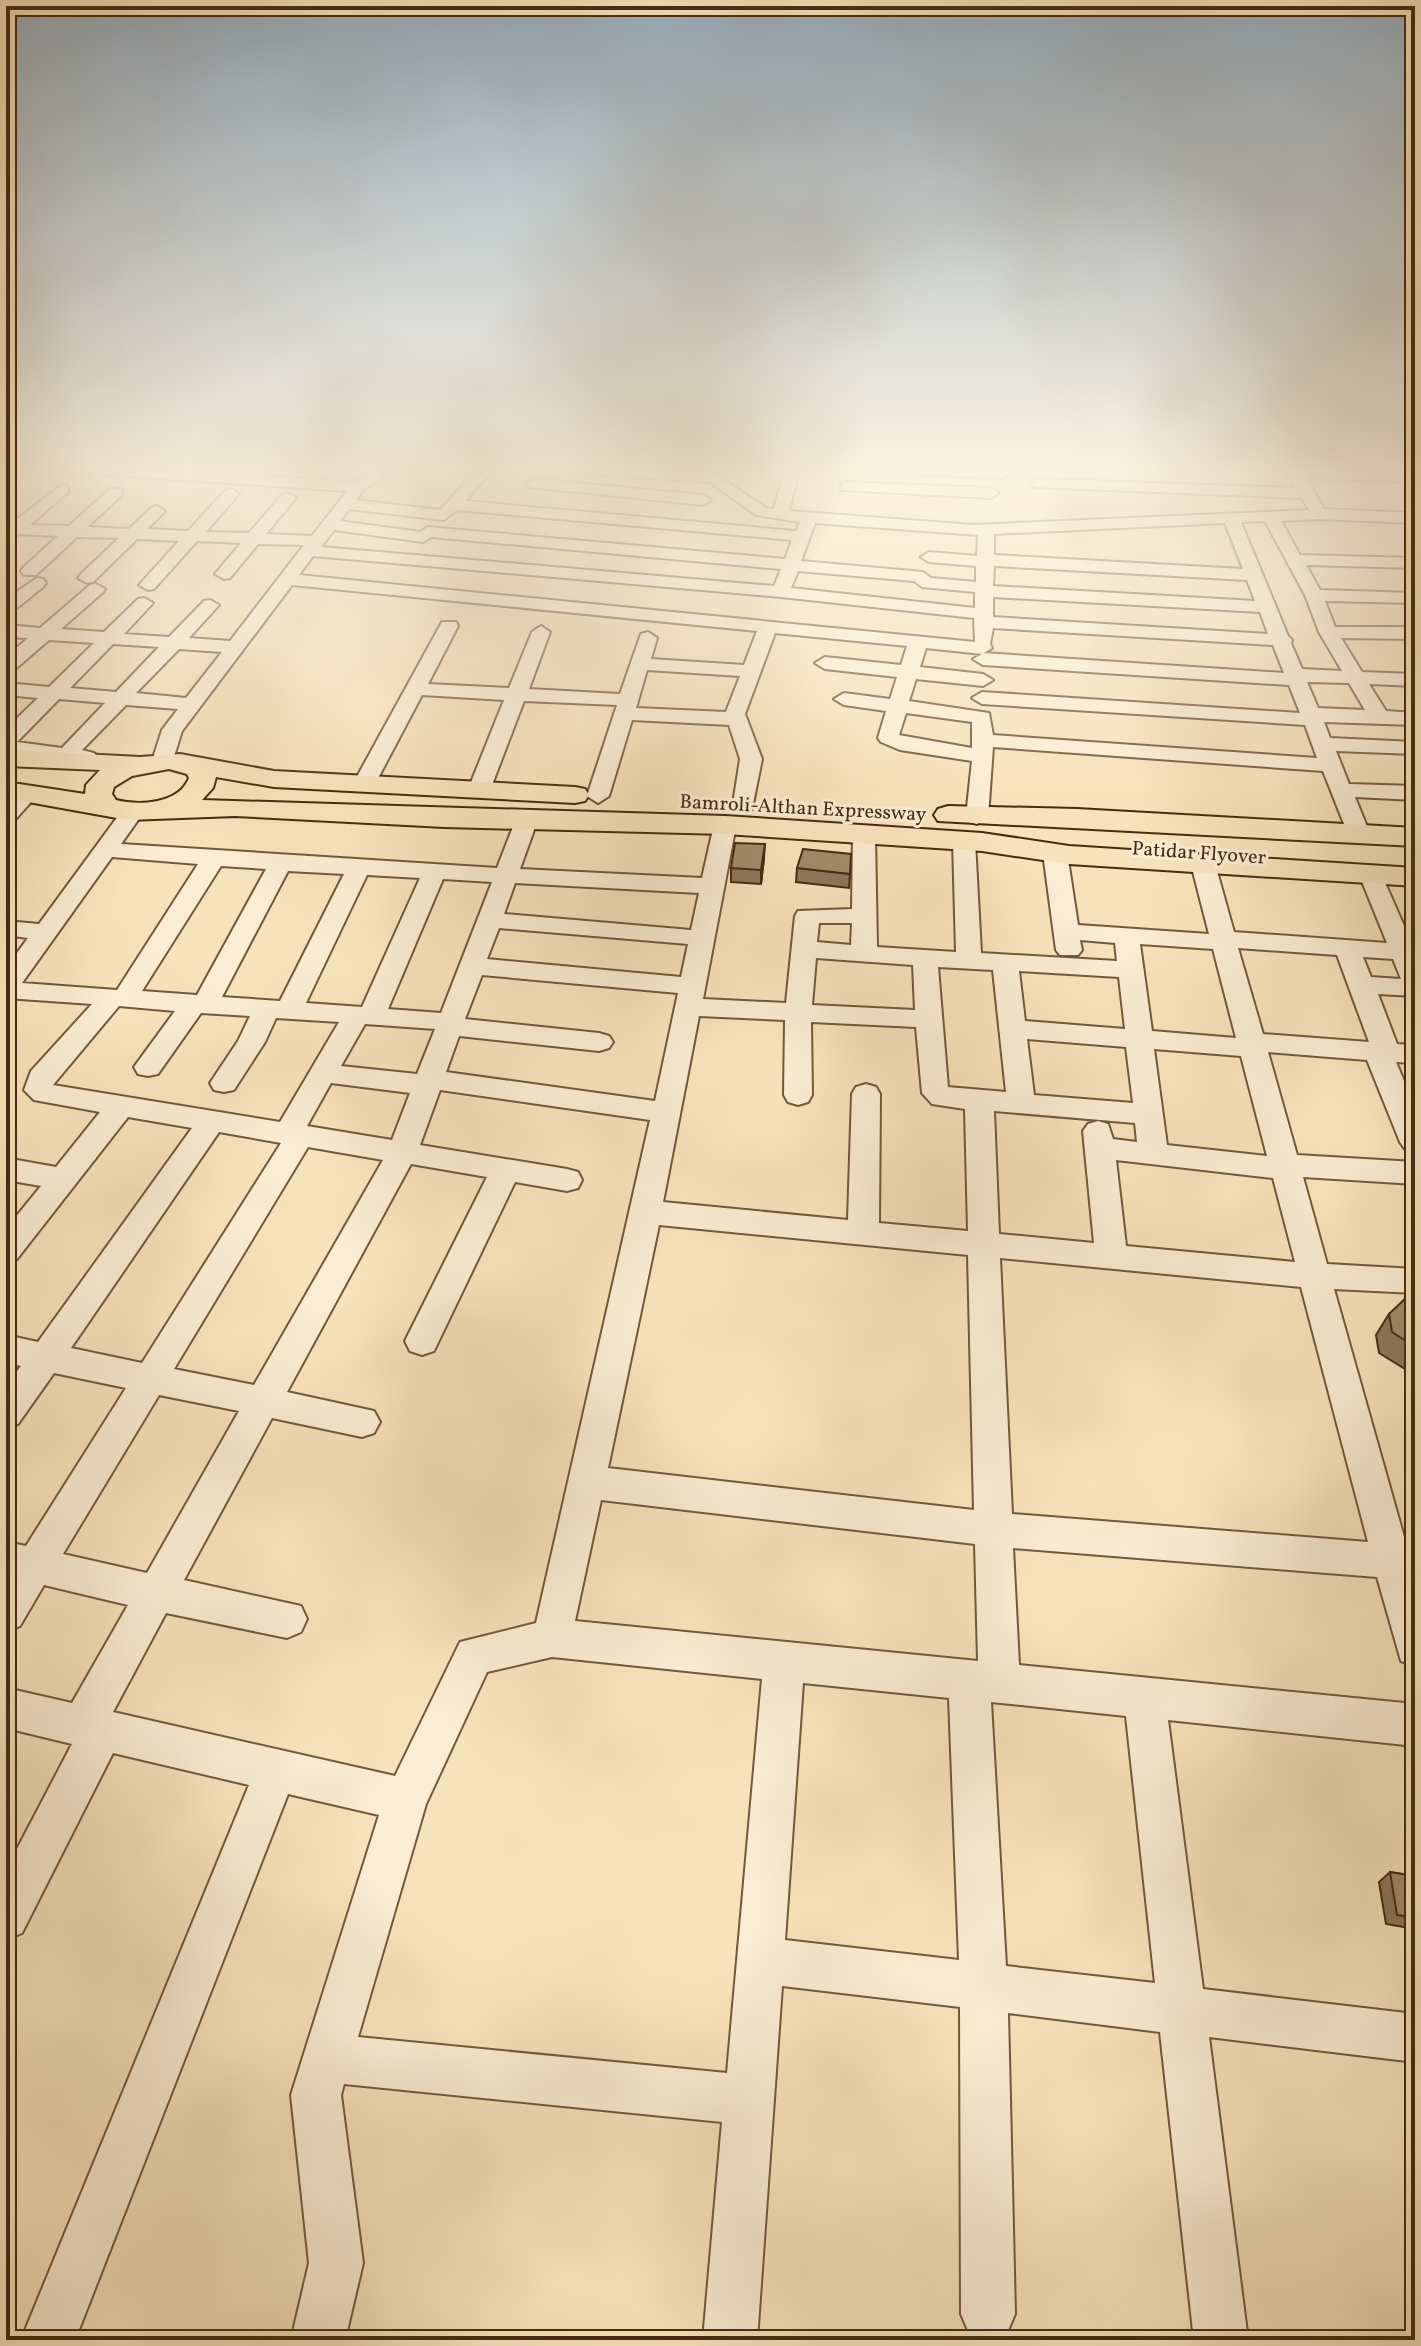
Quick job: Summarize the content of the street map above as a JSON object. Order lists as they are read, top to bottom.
{
  "streets": {
    "main road": ["Bamroli-Althan Expressway", "Patidar Flyover"]
  }
}
